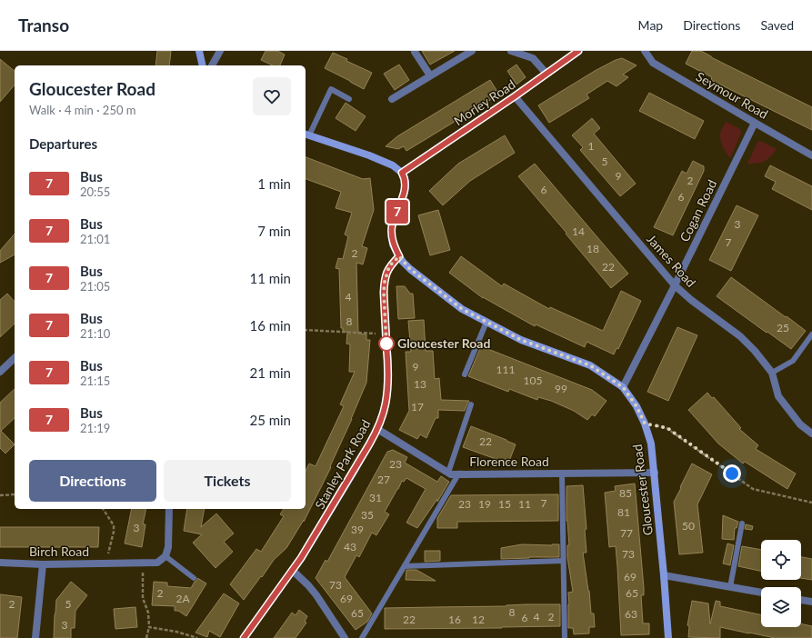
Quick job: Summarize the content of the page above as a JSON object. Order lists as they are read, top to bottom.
{
  "streets": {
    "street": [
      "Seymour Road",
      "Morley Road",
      "Cogan Road",
      "James Road",
      "Florence Road",
      "Stanley Park Road",
      "Gloucester Road",
      "Birch Road"
    ]
  },
  "crossings": [
    ["Seymour Road", "Cogan Road"],
    ["Morley Road", "James Road"],
    ["Morley Road", "Gloucester Road"],
    ["Cogan Road", "James Road"],
    ["Cogan Road", "Gloucester Road"],
    ["Florence Road", "Stanley Park Road"],
    ["Florence Road", "Gloucester Road"],
    ["Stanley Park Road", "Gloucester Road"]
  ],
  "places": ["Gloucester Road"],
  "lines": ["bus line 7"],
  "house_numbers": [
    "1",
    "5",
    "9",
    "2",
    "6",
    "6",
    "3",
    "14",
    "7",
    "18",
    "2",
    "22",
    "4",
    "8",
    "25",
    "9",
    "111",
    "105",
    "13",
    "99",
    "17",
    "22",
    "23",
    "27",
    "85",
    "31",
    "7",
    "23",
    "19",
    "15",
    "11",
    "81",
    "35",
    "50",
    "3",
    "39",
    "77",
    "43",
    "73",
    "69",
    "73",
    "2",
    "65",
    "2A",
    "69",
    "2",
    "5",
    "8",
    "65",
    "63",
    "4",
    "2",
    "6",
    "22",
    "16",
    "12",
    "3"
  ],
  "page": {
    "header": "Transo",
    "nav": ["Map", "Directions", "Saved"],
    "on_map": "7",
    "heading": [
      ["Gloucester Road", "Walk · 4 min · 250 m"],
      "Departures"
    ],
    "list": [
      {
        "mark": "7",
        "name": "Bus",
        "note": "20:55",
        "value": "1 min"
      },
      {
        "mark": "7",
        "name": "Bus",
        "note": "21:01",
        "value": "7 min"
      },
      {
        "mark": "7",
        "name": "Bus",
        "note": "21:05",
        "value": "11 min"
      },
      {
        "mark": "7",
        "name": "Bus",
        "note": "21:10",
        "value": "16 min"
      },
      {
        "mark": "7",
        "name": "Bus",
        "note": "21:15",
        "value": "21 min"
      },
      {
        "mark": "7",
        "name": "Bus",
        "note": "21:19",
        "value": "25 min"
      }
    ],
    "buttons": ["Directions", "Tickets"]
  }
}
